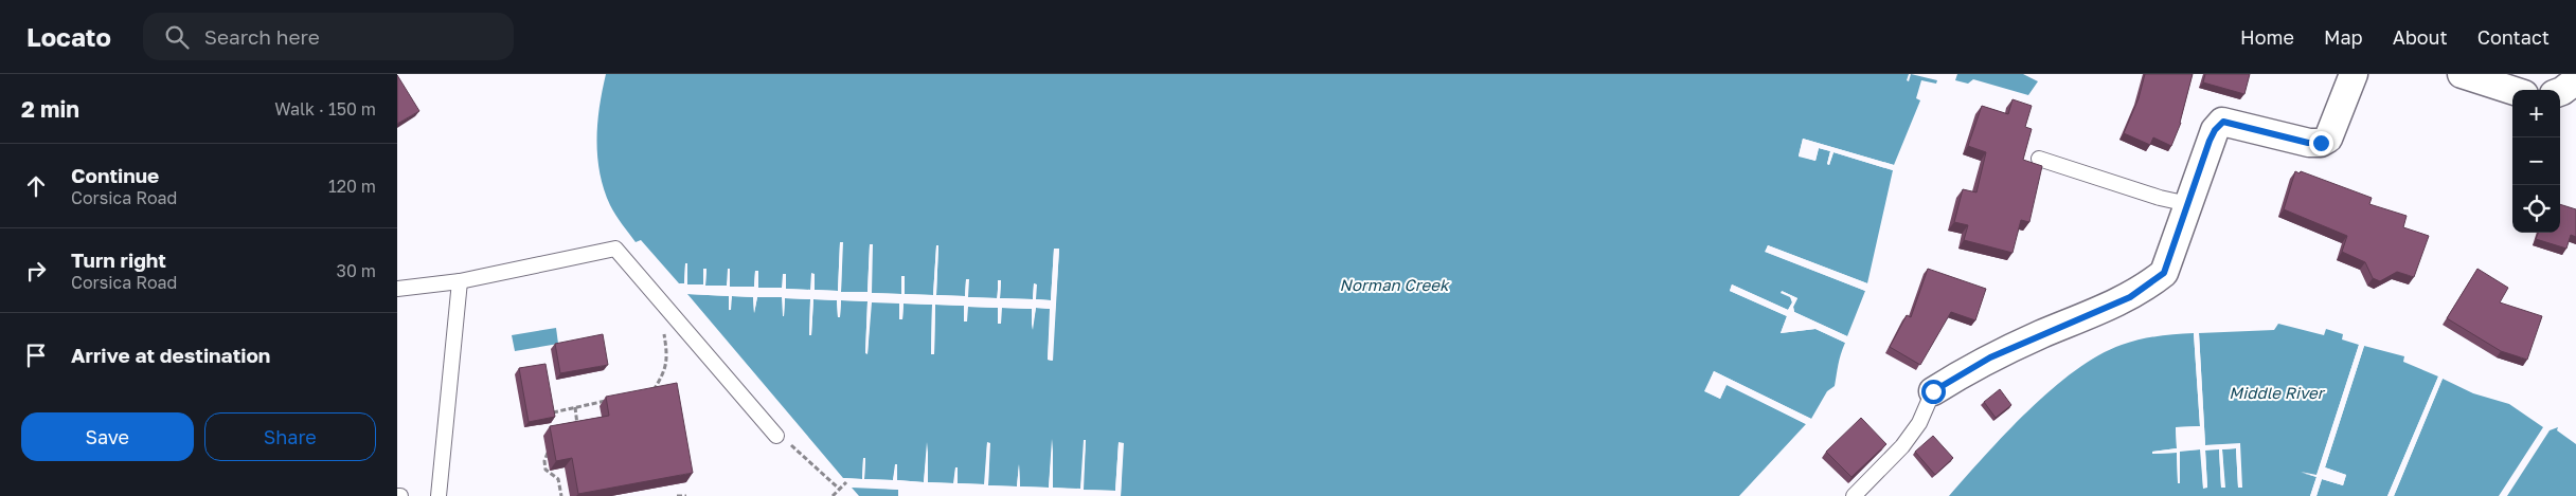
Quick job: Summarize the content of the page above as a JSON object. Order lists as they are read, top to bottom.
{
  "water": ["Norman Creek", "Middle River"],
  "page": {
    "header": "Locato",
    "search": "Search here",
    "nav": [
      "Home",
      "Map",
      "About",
      "Contact"
    ],
    "heading": ["2 min", "Walk · 150 m"],
    "map_buttons": ["+", "−"],
    "list": [
      ["Continue", "Corsica Road", "120 m"],
      ["Turn right", "Corsica Road", "30 m"],
      "Arrive at destination"
    ],
    "buttons": ["Save", "Share"]
  }
}
